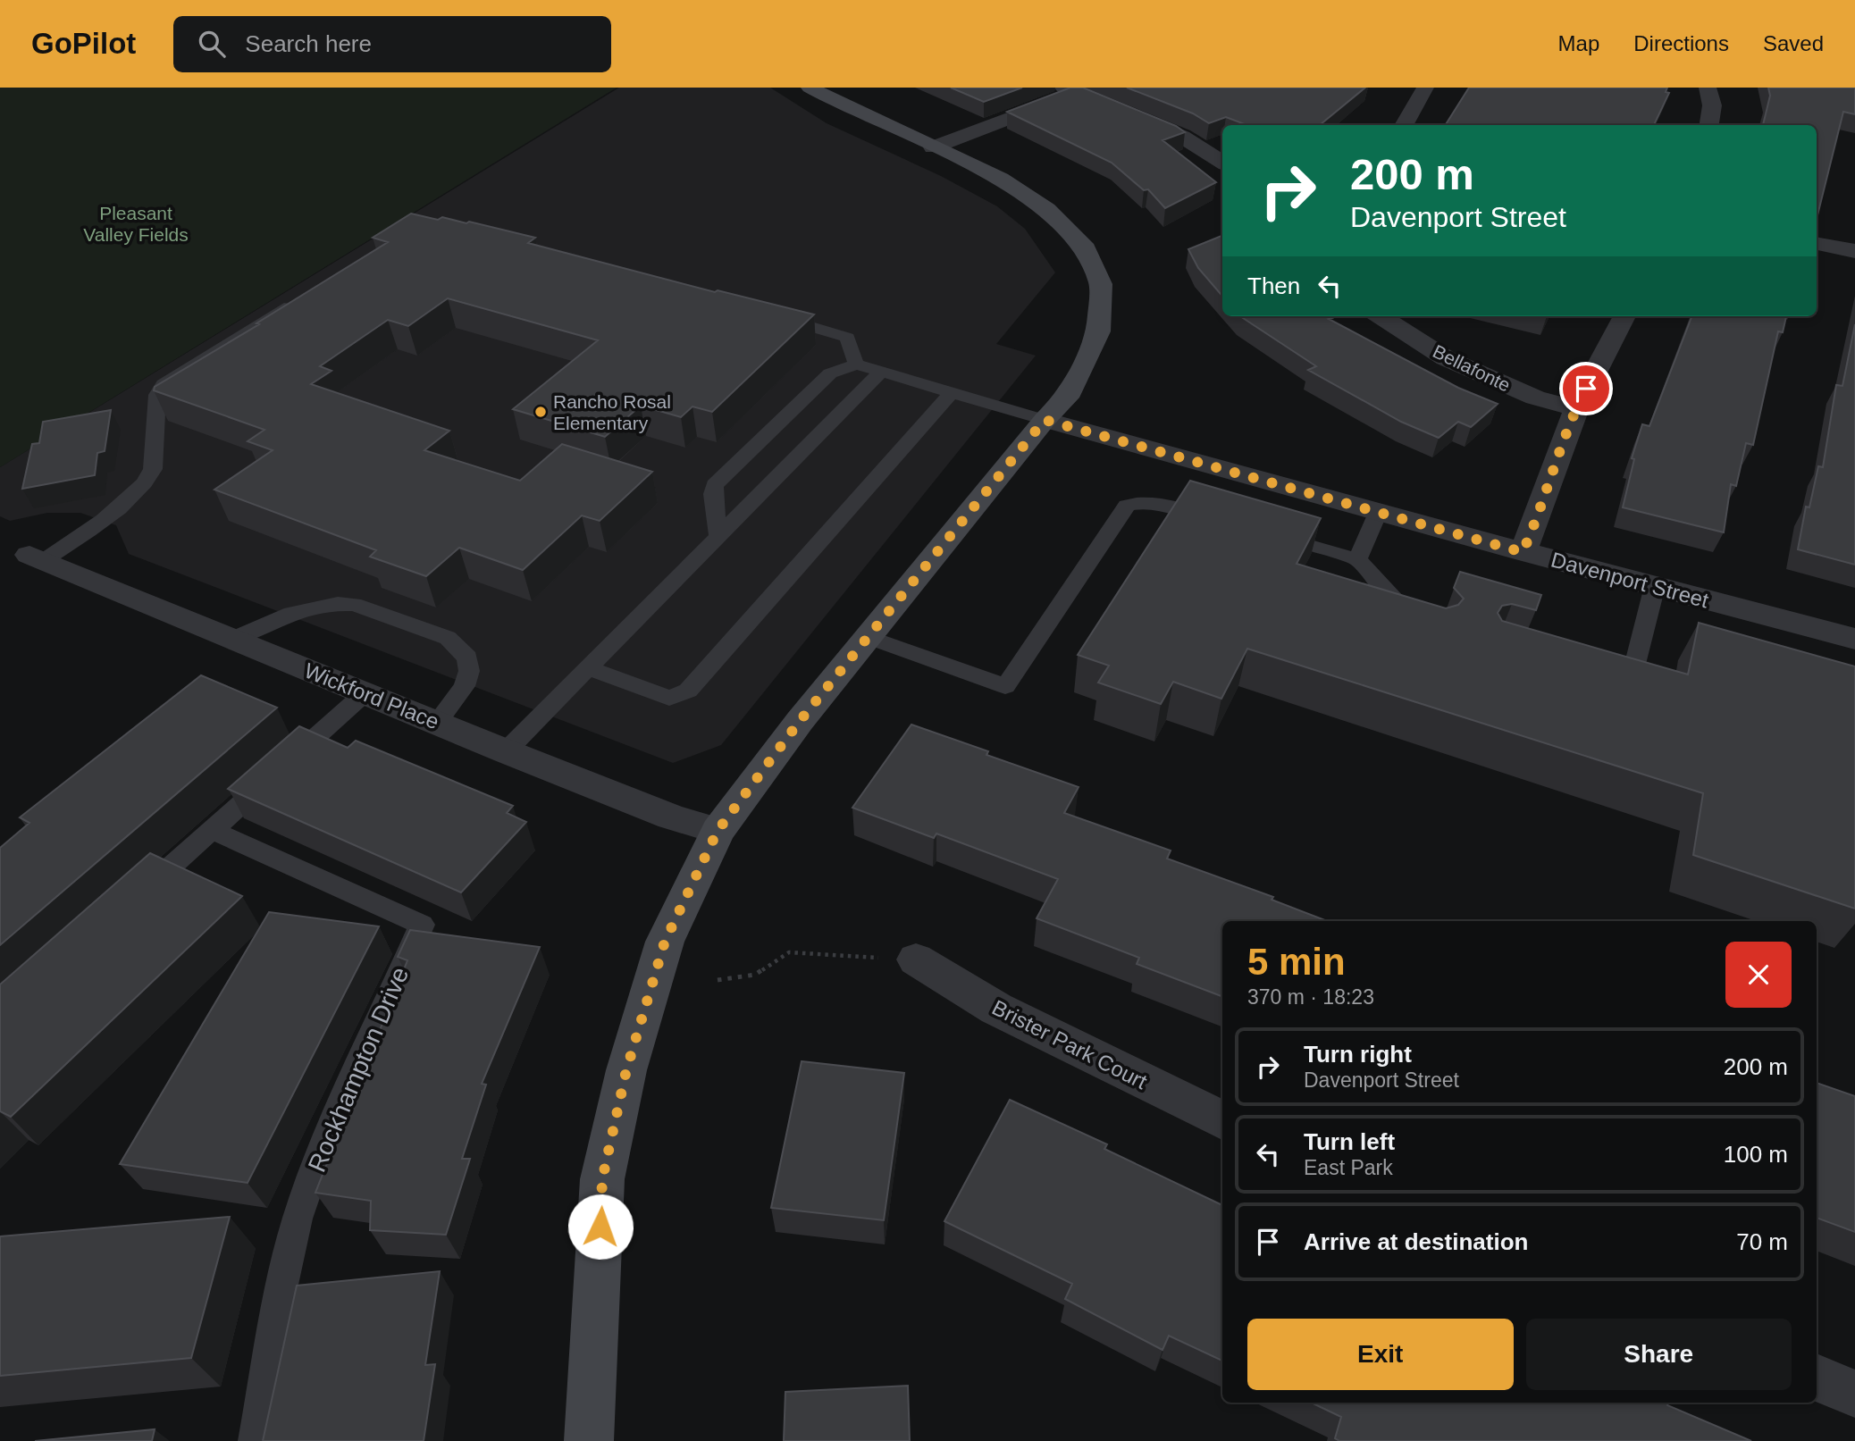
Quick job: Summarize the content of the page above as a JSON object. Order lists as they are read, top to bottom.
{
  "streets": {
    "street": [
      "Bellafonte",
      "Davenport Street",
      "Wickford Place",
      "Brister Park Court"
    ],
    "lane": ["Rockhampton Drive"]
  },
  "parks": ["Pleasant Valley Fields"],
  "places": ["Rancho Rosal Elementary"],
  "page": {
    "header": "GoPilot",
    "search": "Search here",
    "nav": ["Map", "Directions", "Saved"],
    "turn": ["200 m", "Davenport Street"],
    "then": "Then",
    "heading": ["5 min", "370 m · 18:23"],
    "list": [
      {
        "name": "Turn right",
        "note": "Davenport Street",
        "value": "200 m"
      },
      {
        "name": "Turn left",
        "note": "East Park",
        "value": "100 m"
      },
      {
        "name": "Arrive at destination",
        "value": "70 m"
      }
    ],
    "buttons": ["Exit", "Share"]
  }
}
